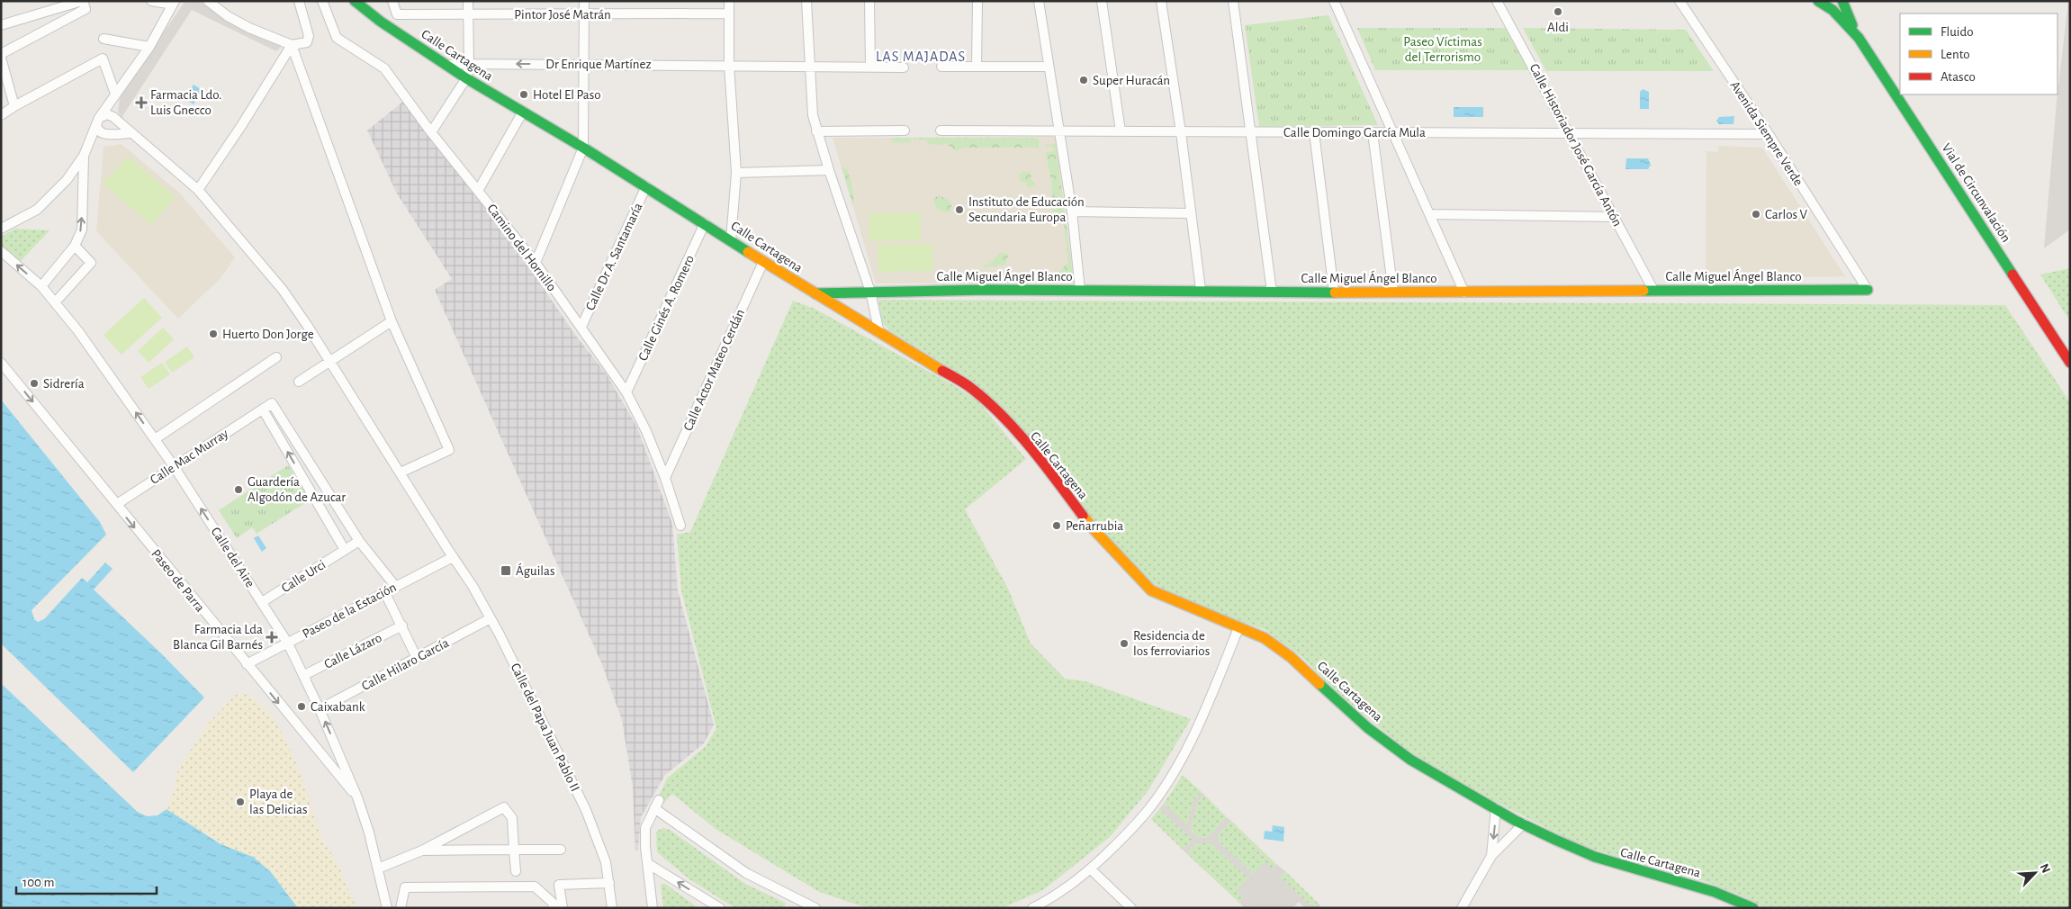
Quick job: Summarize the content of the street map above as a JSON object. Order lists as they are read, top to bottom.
{
  "streets": {
    "main road": ["Calle Cartagena", "Vial de Circunvalación", "Calle Miguel Ángel Blanco"],
    "street": [
      "Pintor José Matrán",
      "Dr Enrique Martínez",
      "Calle Domingo García Mula",
      "Avenida Siempre Verde",
      "Calle Historiador José García Antón",
      "Camino del Hornillo",
      "Calle Dr A. Santamaría",
      "Calle Ginés A. Romero",
      "Calle Actor Mateo Cerdán",
      "Calle Mac Murray",
      "Calle del Aire",
      "Calle Urci",
      "Paseo de Parra",
      "Paseo de la Estación",
      "Calle Lázaro",
      "Calle Hilaro García",
      "Calle del Papa Juan Pablo II"
    ]
  },
  "crossings": [
    ["Calle Cartagena", "Dr Enrique Martínez"],
    ["Calle Cartagena", "Calle Dr A. Santamaría"],
    ["Calle Cartagena", "Calle Miguel Ángel Blanco"],
    ["Calle Cartagena", "Calle Ginés A. Romero"],
    ["Calle Cartagena", "Calle Actor Mateo Cerdán"],
    ["Calle Domingo García Mula", "Avenida Siempre Verde"],
    ["Calle Domingo García Mula", "Calle Historiador José García Antón"],
    ["Avenida Siempre Verde", "Calle Miguel Ángel Blanco"],
    ["Calle Historiador José García Antón", "Calle Miguel Ángel Blanco"],
    ["Camino del Hornillo", "Calle Dr A. Santamaría"],
    ["Camino del Hornillo", "Calle Ginés A. Romero"],
    ["Camino del Hornillo", "Calle Actor Mateo Cerdán"],
    ["Calle Mac Murray", "Calle del Aire"],
    ["Calle Mac Murray", "Paseo de Parra"],
    ["Calle del Aire", "Calle Urci"],
    ["Calle del Aire", "Paseo de Parra"],
    ["Calle del Aire", "Paseo de la Estación"],
    ["Calle del Aire", "Calle Lázaro"],
    ["Calle del Aire", "Calle Hilaro García"],
    ["Paseo de Parra", "Paseo de la Estación"],
    ["Paseo de la Estación", "Calle del Papa Juan Pablo II"],
    ["Calle Hilaro García", "Calle del Papa Juan Pablo II"]
  ],
  "one_way": ["Calle del Aire", "Paseo de Parra"],
  "districts": ["LAS MAJADAS"],
  "parks": ["Paseo Víctimas del Terrorismo"],
  "places": {
    "other": [
      "Aldi",
      "Super Huracán",
      "Hotel El Paso",
      "Instituto de Educación Secundaria Europa",
      "Carlos V",
      "Huerto Don Jorge",
      "Sidrería",
      "Guardería Algodón de Azucar",
      "Peñarrubia",
      "Residencia de los ferroviarios",
      "Caixabank",
      "Playa de las Delicias"
    ],
    "health": ["Farmacia Ldo. Luis Gnecco", "Farmacia Lda Blanca Gil Barnés"],
    "transit": ["Águilas"]
  },
  "legend": ["Fluido", "Lento", "Atasco"],
  "scale_bar": "100 m",
  "north": "top right"
}
